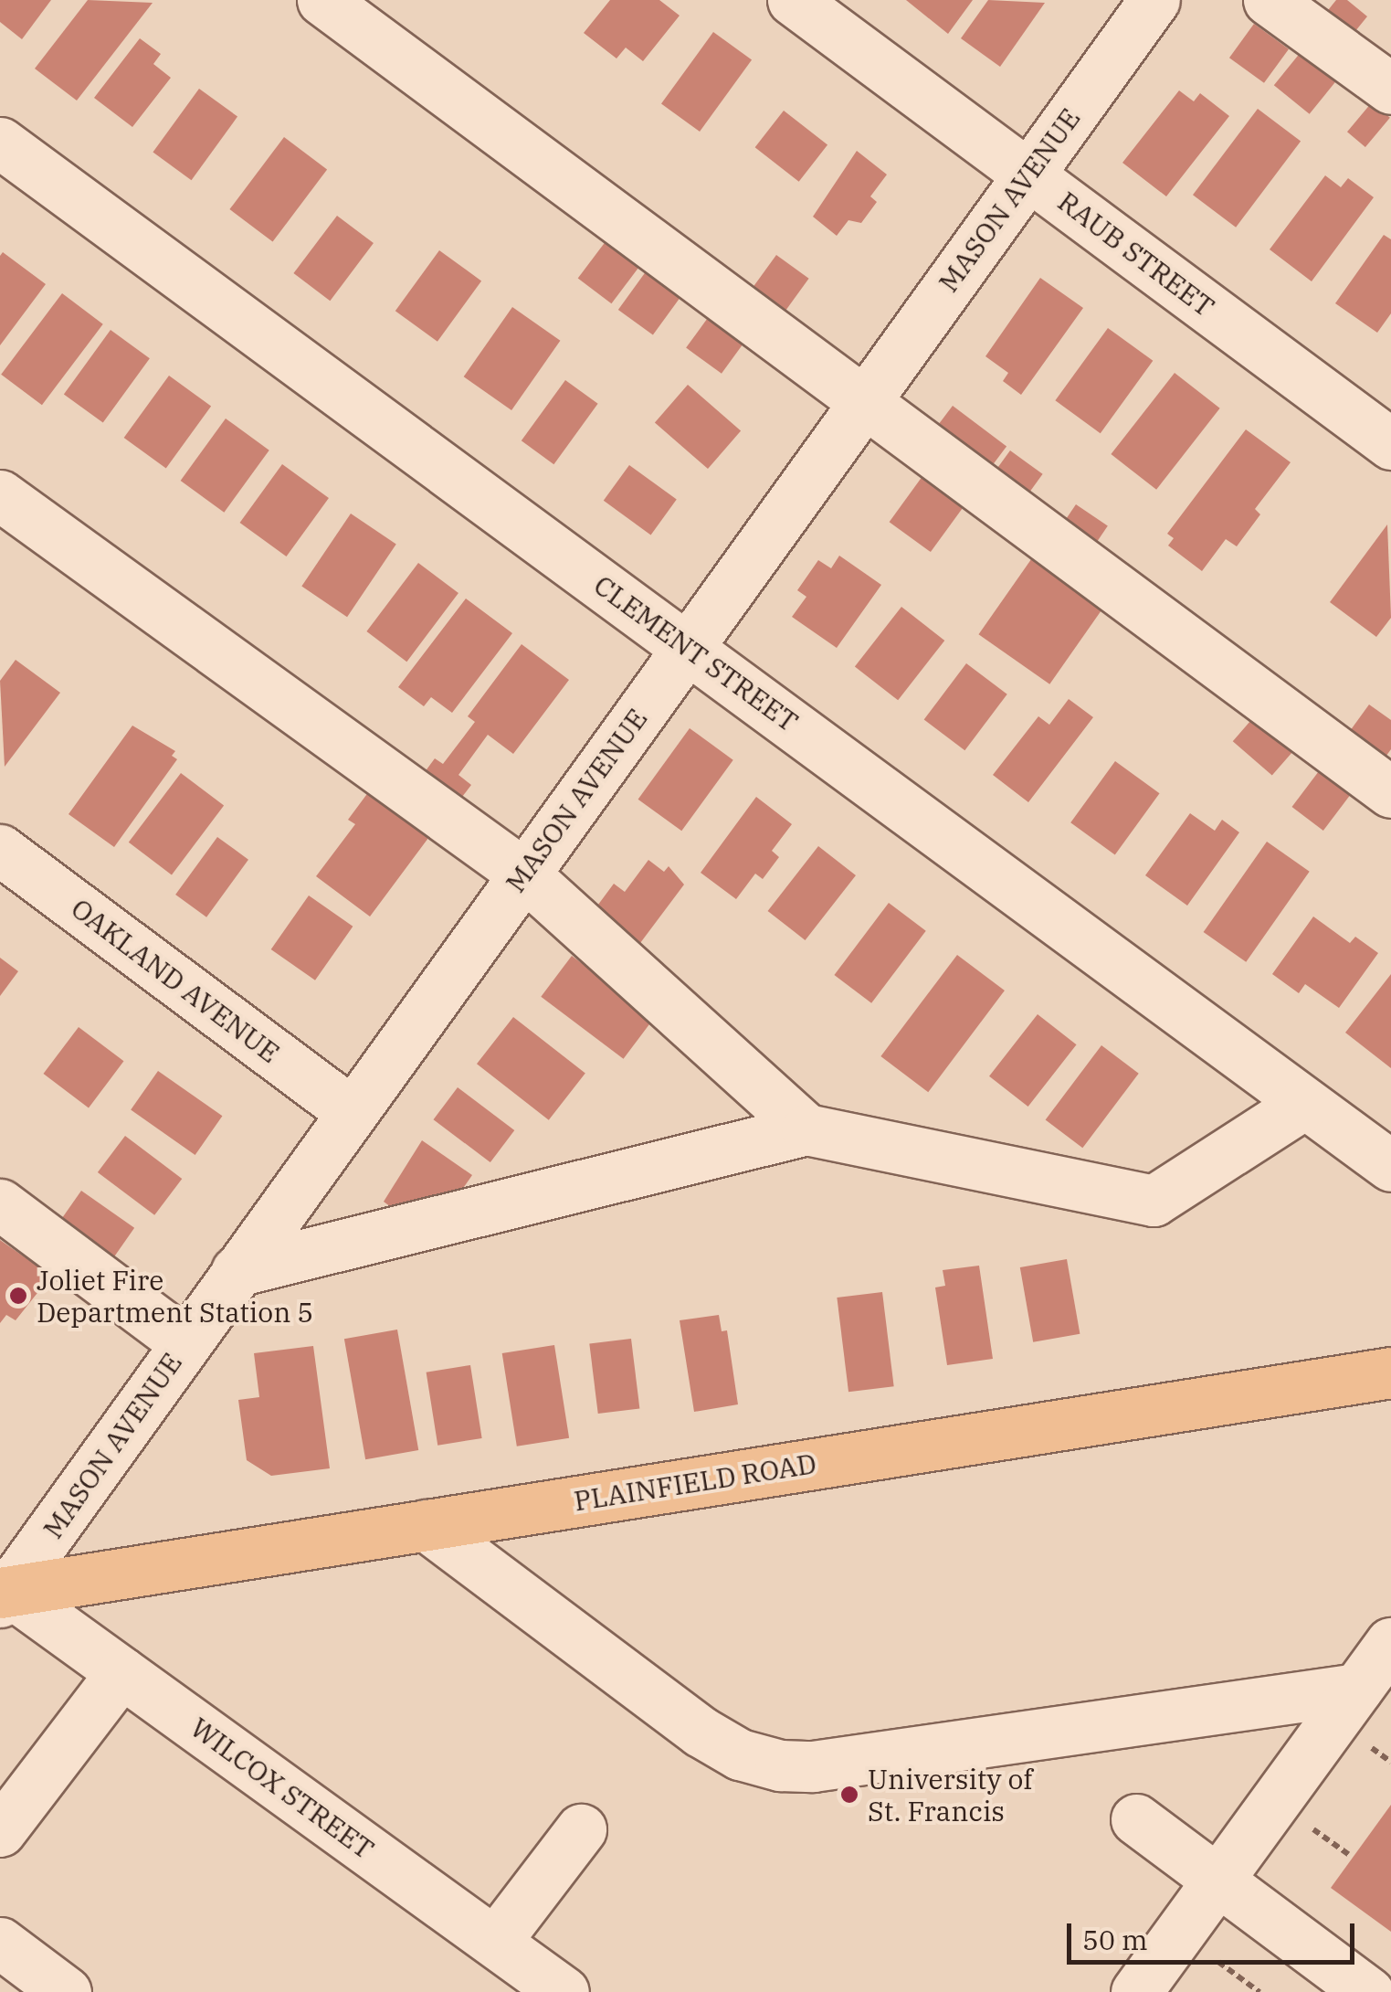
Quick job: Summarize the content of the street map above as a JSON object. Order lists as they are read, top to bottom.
{
  "streets": {
    "main road": ["PLAINFIELD ROAD"],
    "street": [
      "MASON AVENUE",
      "RAUB STREET",
      "CLEMENT STREET",
      "OAKLAND AVENUE",
      "WILCOX STREET"
    ]
  },
  "crossings": [
    ["MASON AVENUE", "RAUB STREET"],
    ["MASON AVENUE", "CLEMENT STREET"],
    ["MASON AVENUE", "OAKLAND AVENUE"],
    ["MASON AVENUE", "PLAINFIELD ROAD"],
    ["MASON AVENUE", "WILCOX STREET"],
    ["PLAINFIELD ROAD", "WILCOX STREET"]
  ],
  "places": ["Joliet Fire Department Station 5", "University of St. Francis"],
  "scale_bar": "50 m"
}
